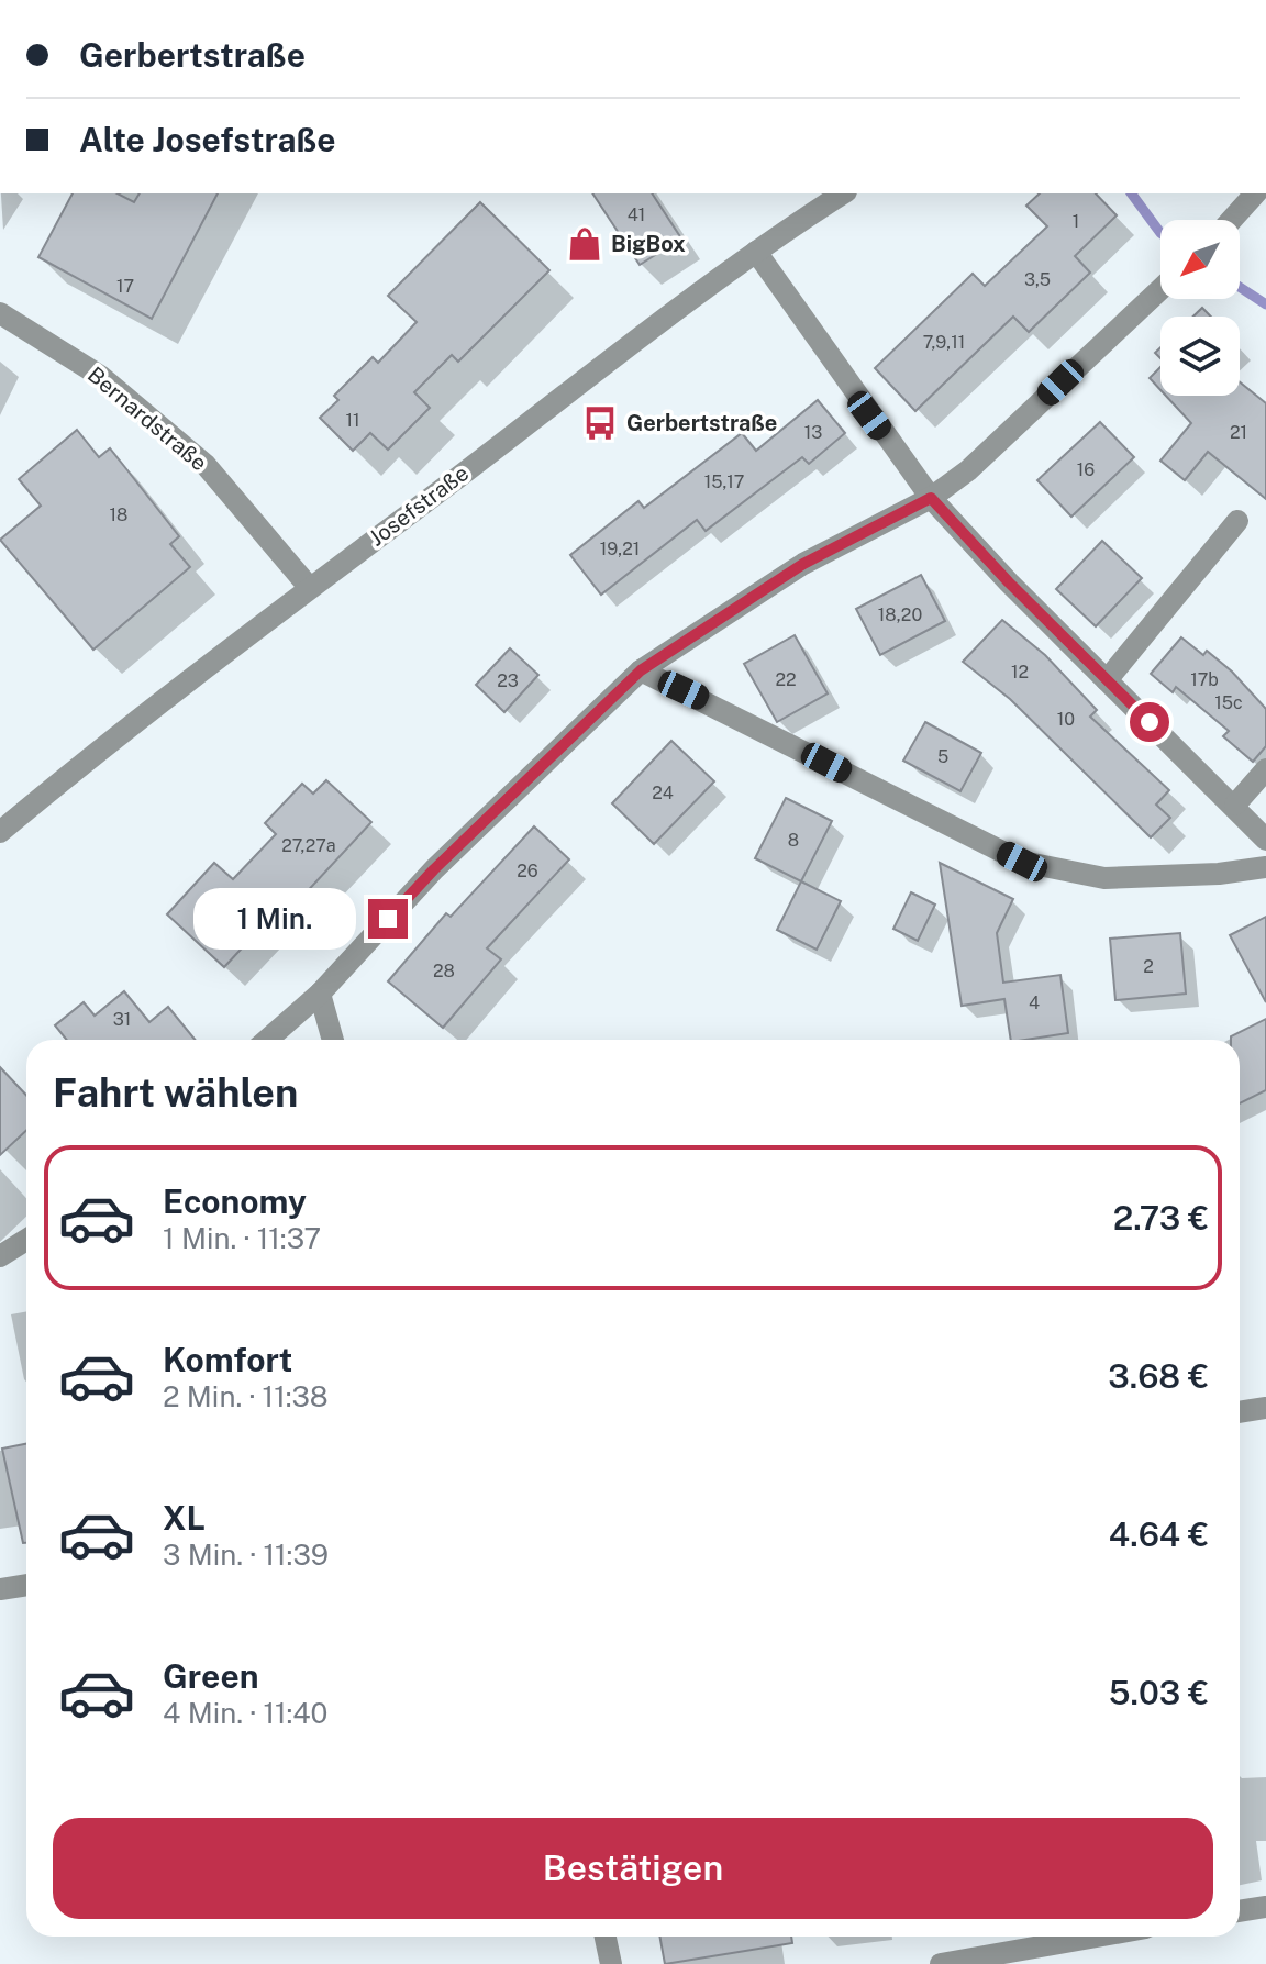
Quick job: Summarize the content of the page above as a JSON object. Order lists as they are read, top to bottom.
{
  "streets": {
    "street": ["Bernardstraße", "Josefstraße"]
  },
  "crossings": [
    ["Bernardstraße", "Josefstraße"]
  ],
  "places": {
    "shop": ["BigBox"],
    "bus stop": ["Gerbertstraße"]
  },
  "house_numbers": [
    "41",
    "1",
    "3,5",
    "17",
    "7,9,11",
    "11",
    "13",
    "21",
    "16",
    "15,17",
    "18",
    "19,21",
    "18,20",
    "12",
    "22",
    "17b",
    "23",
    "15c",
    "10",
    "5",
    "24",
    "8",
    "27,27a",
    "26",
    "2",
    "28",
    "4",
    "31"
  ],
  "north": "bottom left",
  "page": {
    "banner": ["Gerbertstraße", "Alte Josefstraße"],
    "bubble": "1 Min.",
    "heading": "Fahrt wählen",
    "list": [
      {
        "name": "Economy",
        "note": "1 Min. · 11:37",
        "value": "2.73 €"
      },
      {
        "name": "Komfort",
        "note": "2 Min. · 11:38",
        "value": "3.68 €"
      },
      {
        "name": "XL",
        "note": "3 Min. · 11:39",
        "value": "4.64 €"
      },
      {
        "name": "Green",
        "note": "4 Min. · 11:40",
        "value": "5.03 €"
      }
    ],
    "buttons": "Bestätigen"
  }
}
